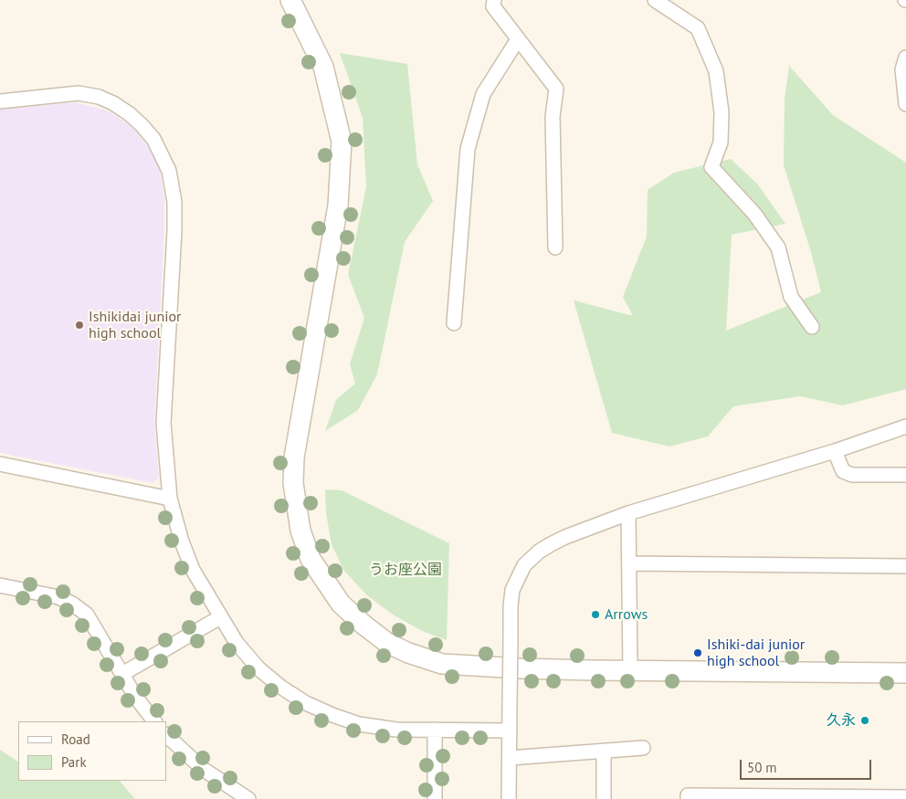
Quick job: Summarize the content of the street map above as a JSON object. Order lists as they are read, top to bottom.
{
  "parks": ["うお座公園"],
  "places": [
    "Ishikidai junior high school",
    "Arrows",
    "Ishiki-dai junior high school",
    "久永"
  ],
  "legend": ["Road", "Park"],
  "scale_bar": "50 m"
}
